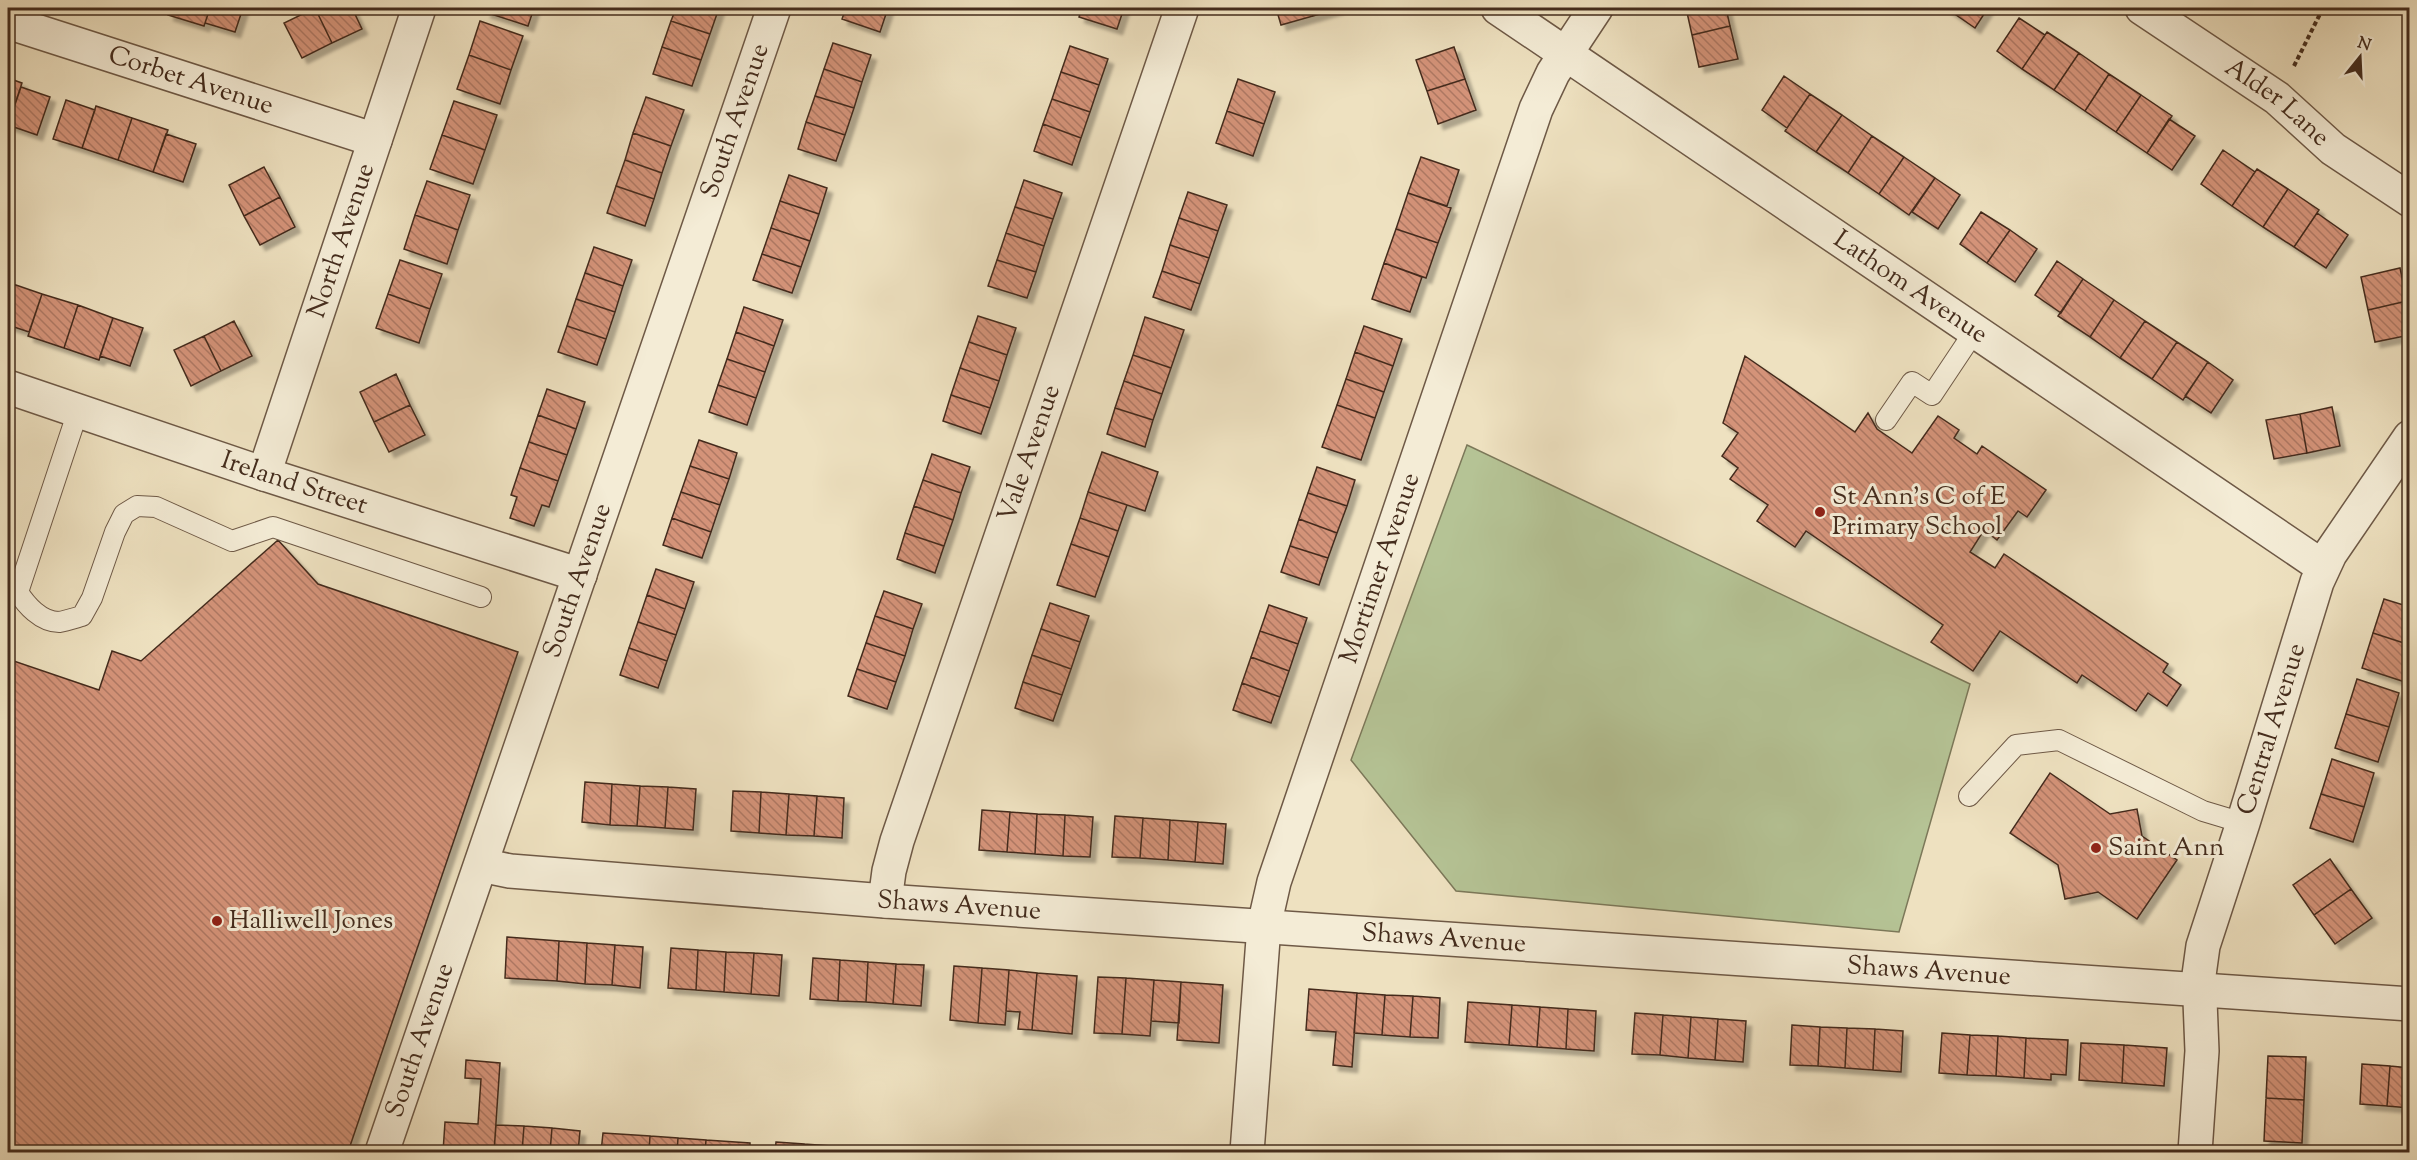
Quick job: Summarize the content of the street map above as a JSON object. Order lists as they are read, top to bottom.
{
  "streets": {
    "street": [
      "Corbet Avenue",
      "Alder Lane",
      "South Avenue",
      "North Avenue",
      "Lathom Avenue",
      "Vale Avenue",
      "Ireland Street",
      "Mortimer Avenue",
      "Central Avenue",
      "Shaws Avenue"
    ]
  },
  "crossings": [
    ["Corbet Avenue", "North Avenue"],
    ["South Avenue", "Ireland Street"],
    ["South Avenue", "Shaws Avenue"],
    ["North Avenue", "Ireland Street"],
    ["Lathom Avenue", "Mortimer Avenue"],
    ["Lathom Avenue", "Central Avenue"],
    ["Vale Avenue", "Shaws Avenue"],
    ["Mortimer Avenue", "Shaws Avenue"],
    ["Central Avenue", "Shaws Avenue"]
  ],
  "places": ["St Ann's C of E Primary School", "Saint Ann", "Halliwell Jones"],
  "north": "top"
}
